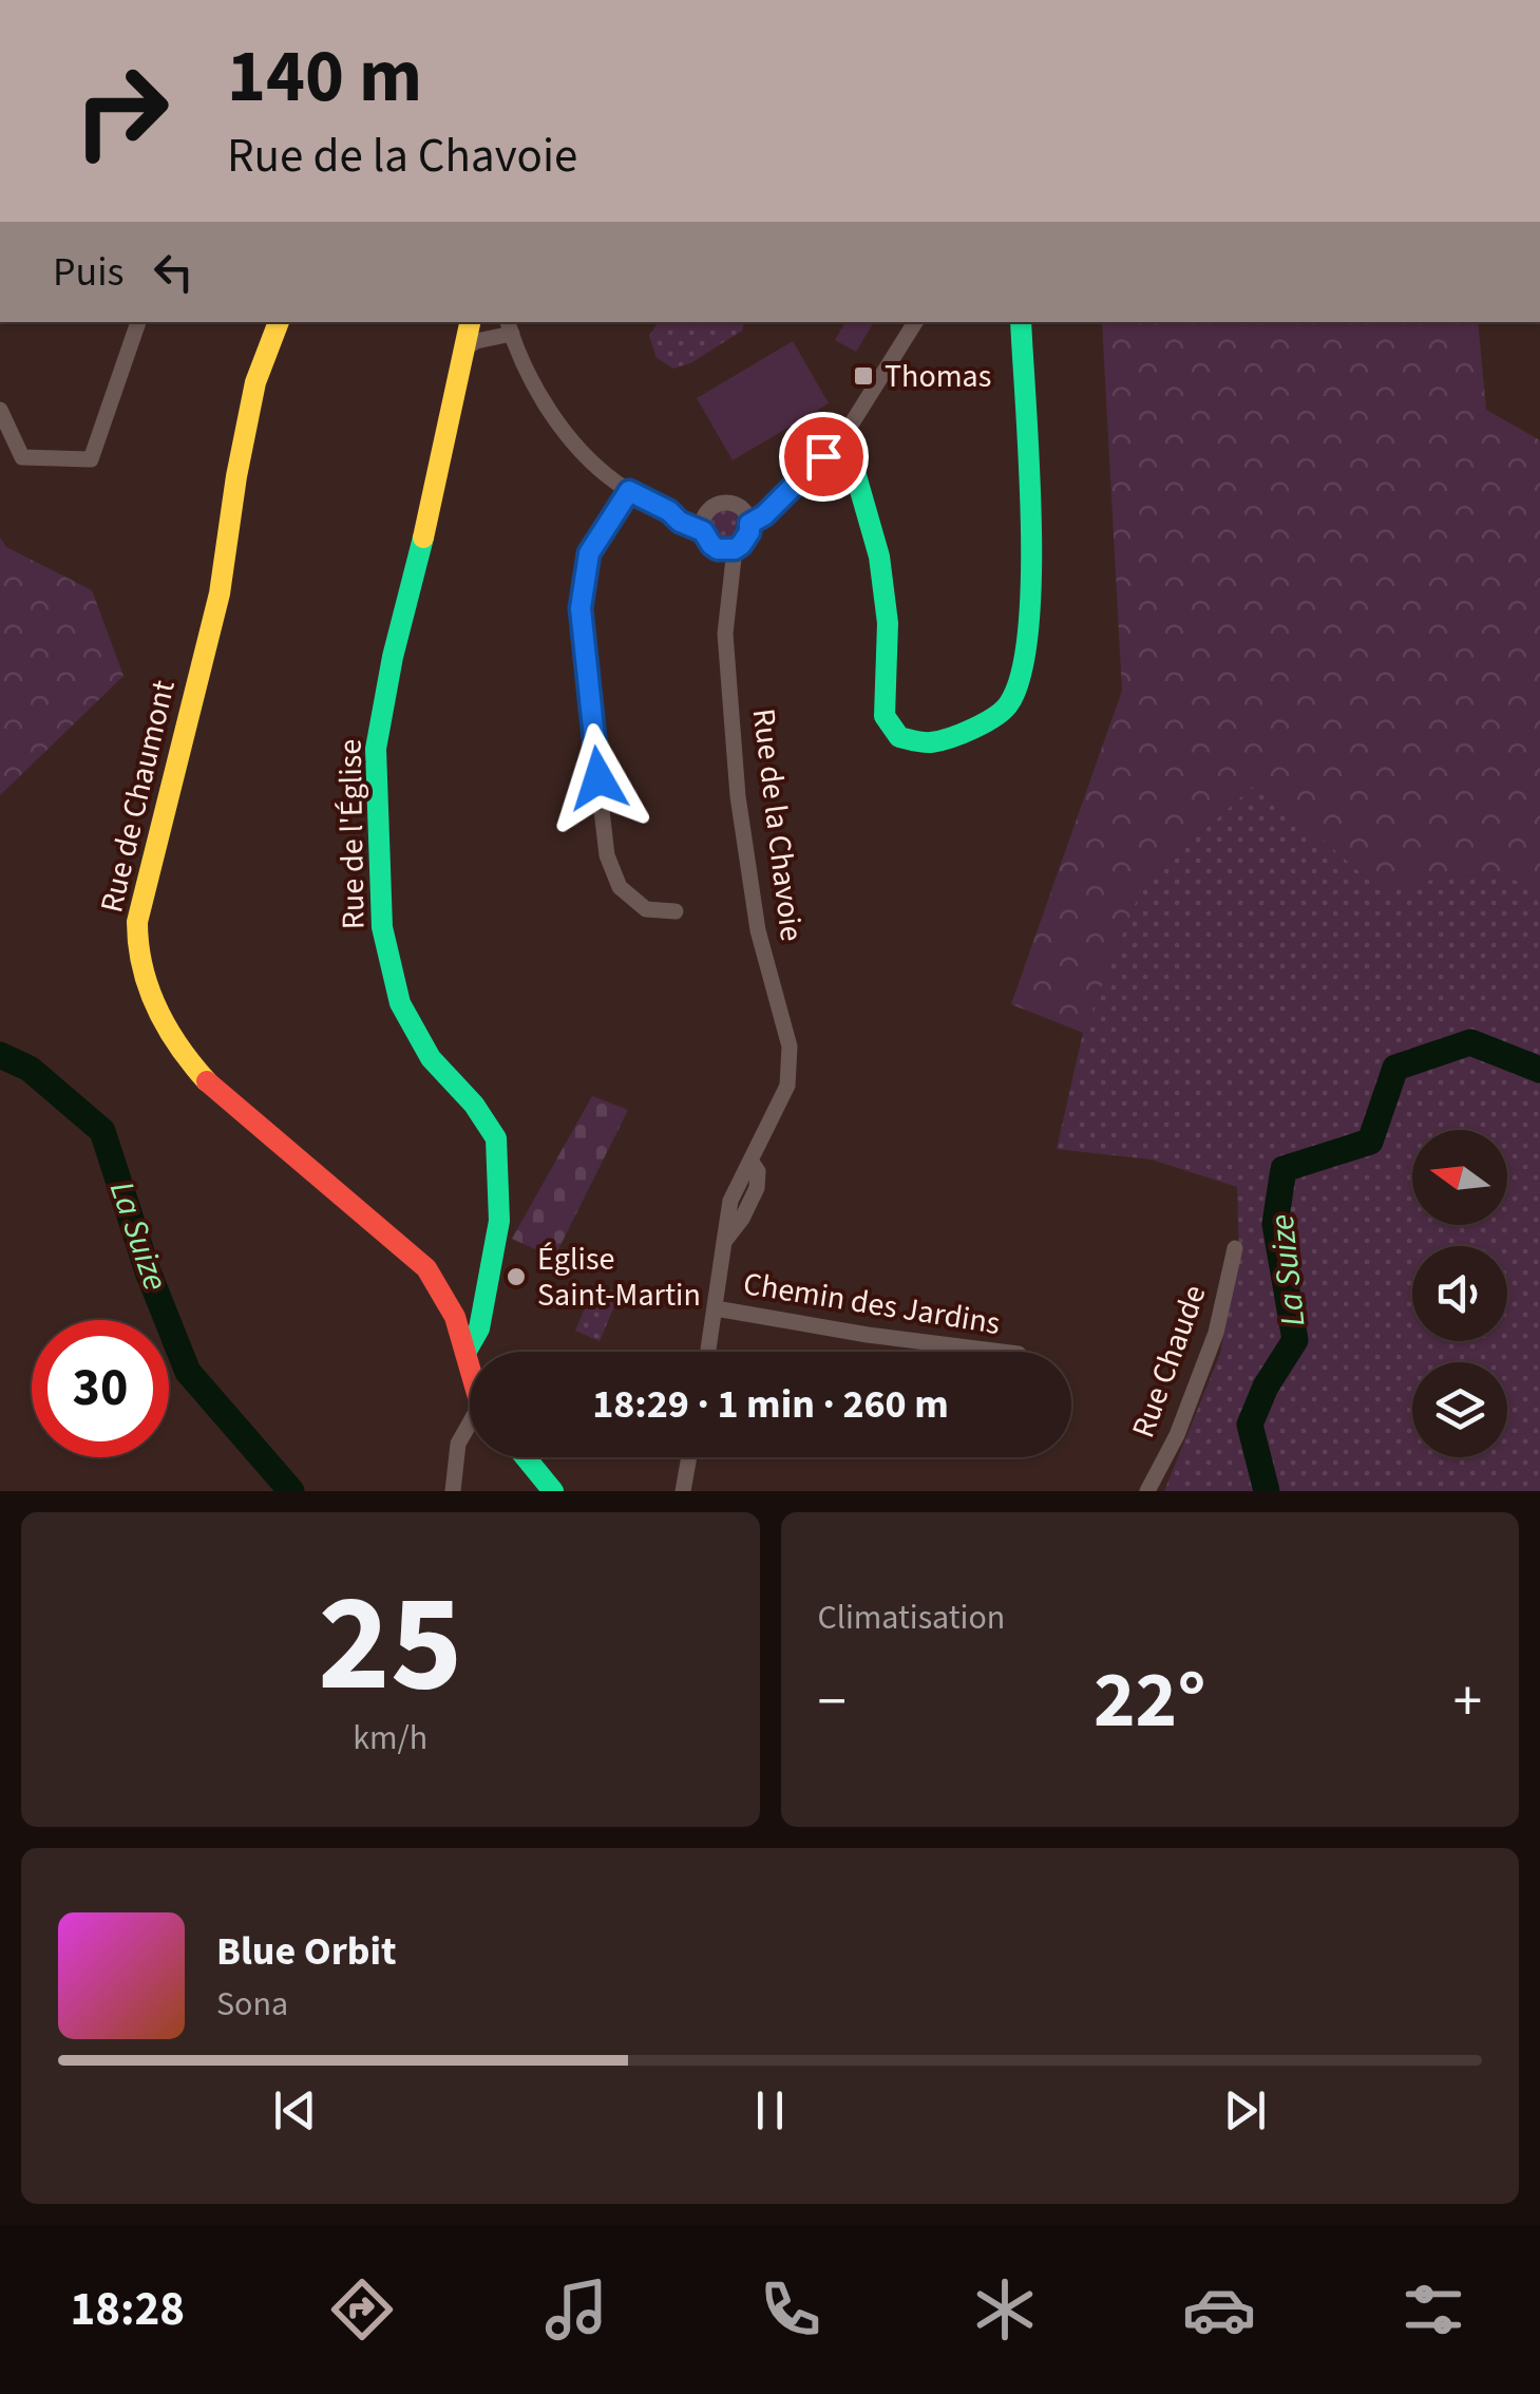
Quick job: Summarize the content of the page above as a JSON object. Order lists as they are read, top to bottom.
{
  "streets": {
    "street": [
      "Rue de Chaumont",
      "Rue de la Chavoie",
      "Rue de l'Église",
      "Chemin des Jardins",
      "Rue Chaude"
    ]
  },
  "crossings": [
    ["Rue de Chaumont", "Rue de l'Église"],
    ["Rue de la Chavoie", "Chemin des Jardins"]
  ],
  "water": ["La Suize"],
  "places": {
    "transit": ["Thomas"],
    "other": ["Église Saint-Martin"]
  },
  "north": "left",
  "page": {
    "turn": ["140 m", "Rue de la Chavoie"],
    "then": "Puis",
    "limit": "30",
    "trip": "18:29 · 1 min · 260 m",
    "tile": [
      ["25", "km/h"],
      "Climatisation"
    ],
    "heat": ["−", "22°", "+"],
    "song": ["Blue Orbit", "Sona"],
    "tabs": "18:28"
  }
}
